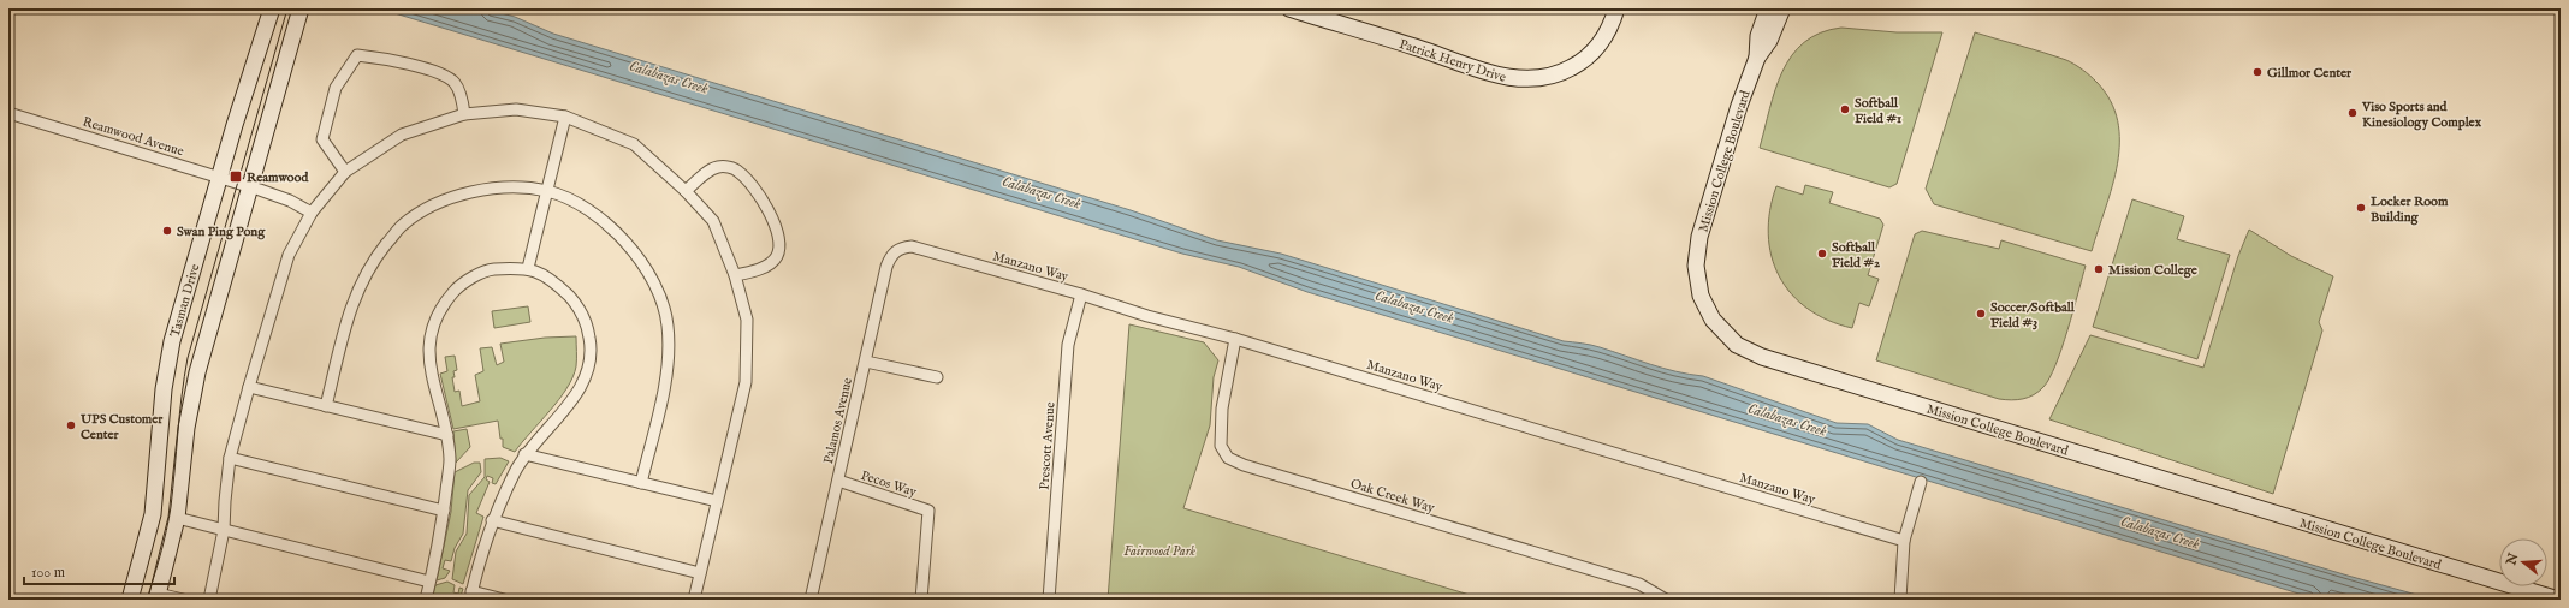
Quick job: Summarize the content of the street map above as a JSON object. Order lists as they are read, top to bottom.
{
  "streets": {
    "street": [
      "Patrick Henry Drive",
      "Reamwood Avenue",
      "Mission College Boulevard",
      "Manzano Way",
      "Tasman Drive",
      "Palamos Avenue",
      "Prescott Avenue",
      "Pecos Way",
      "Oak Creek Way"
    ]
  },
  "crossings": [
    ["Reamwood Avenue", "Tasman Drive"],
    ["Manzano Way", "Palamos Avenue"],
    ["Manzano Way", "Prescott Avenue"],
    ["Manzano Way", "Oak Creek Way"],
    ["Palamos Avenue", "Pecos Way"]
  ],
  "water": ["Calabazas Creek"],
  "parks": ["Fairwood Park"],
  "places": {
    "other": [
      "Gillmor Center",
      "Softball Field #1",
      "Viso Sports and Kinesiology Complex",
      "Locker Room Building",
      "Swan Ping Pong",
      "Softball Field #2",
      "Mission College",
      "Soccer/Softball Field #3",
      "UPS Customer Center"
    ],
    "transit": ["Reamwood"]
  },
  "scale_bar": "100 m",
  "north": "left"
}
